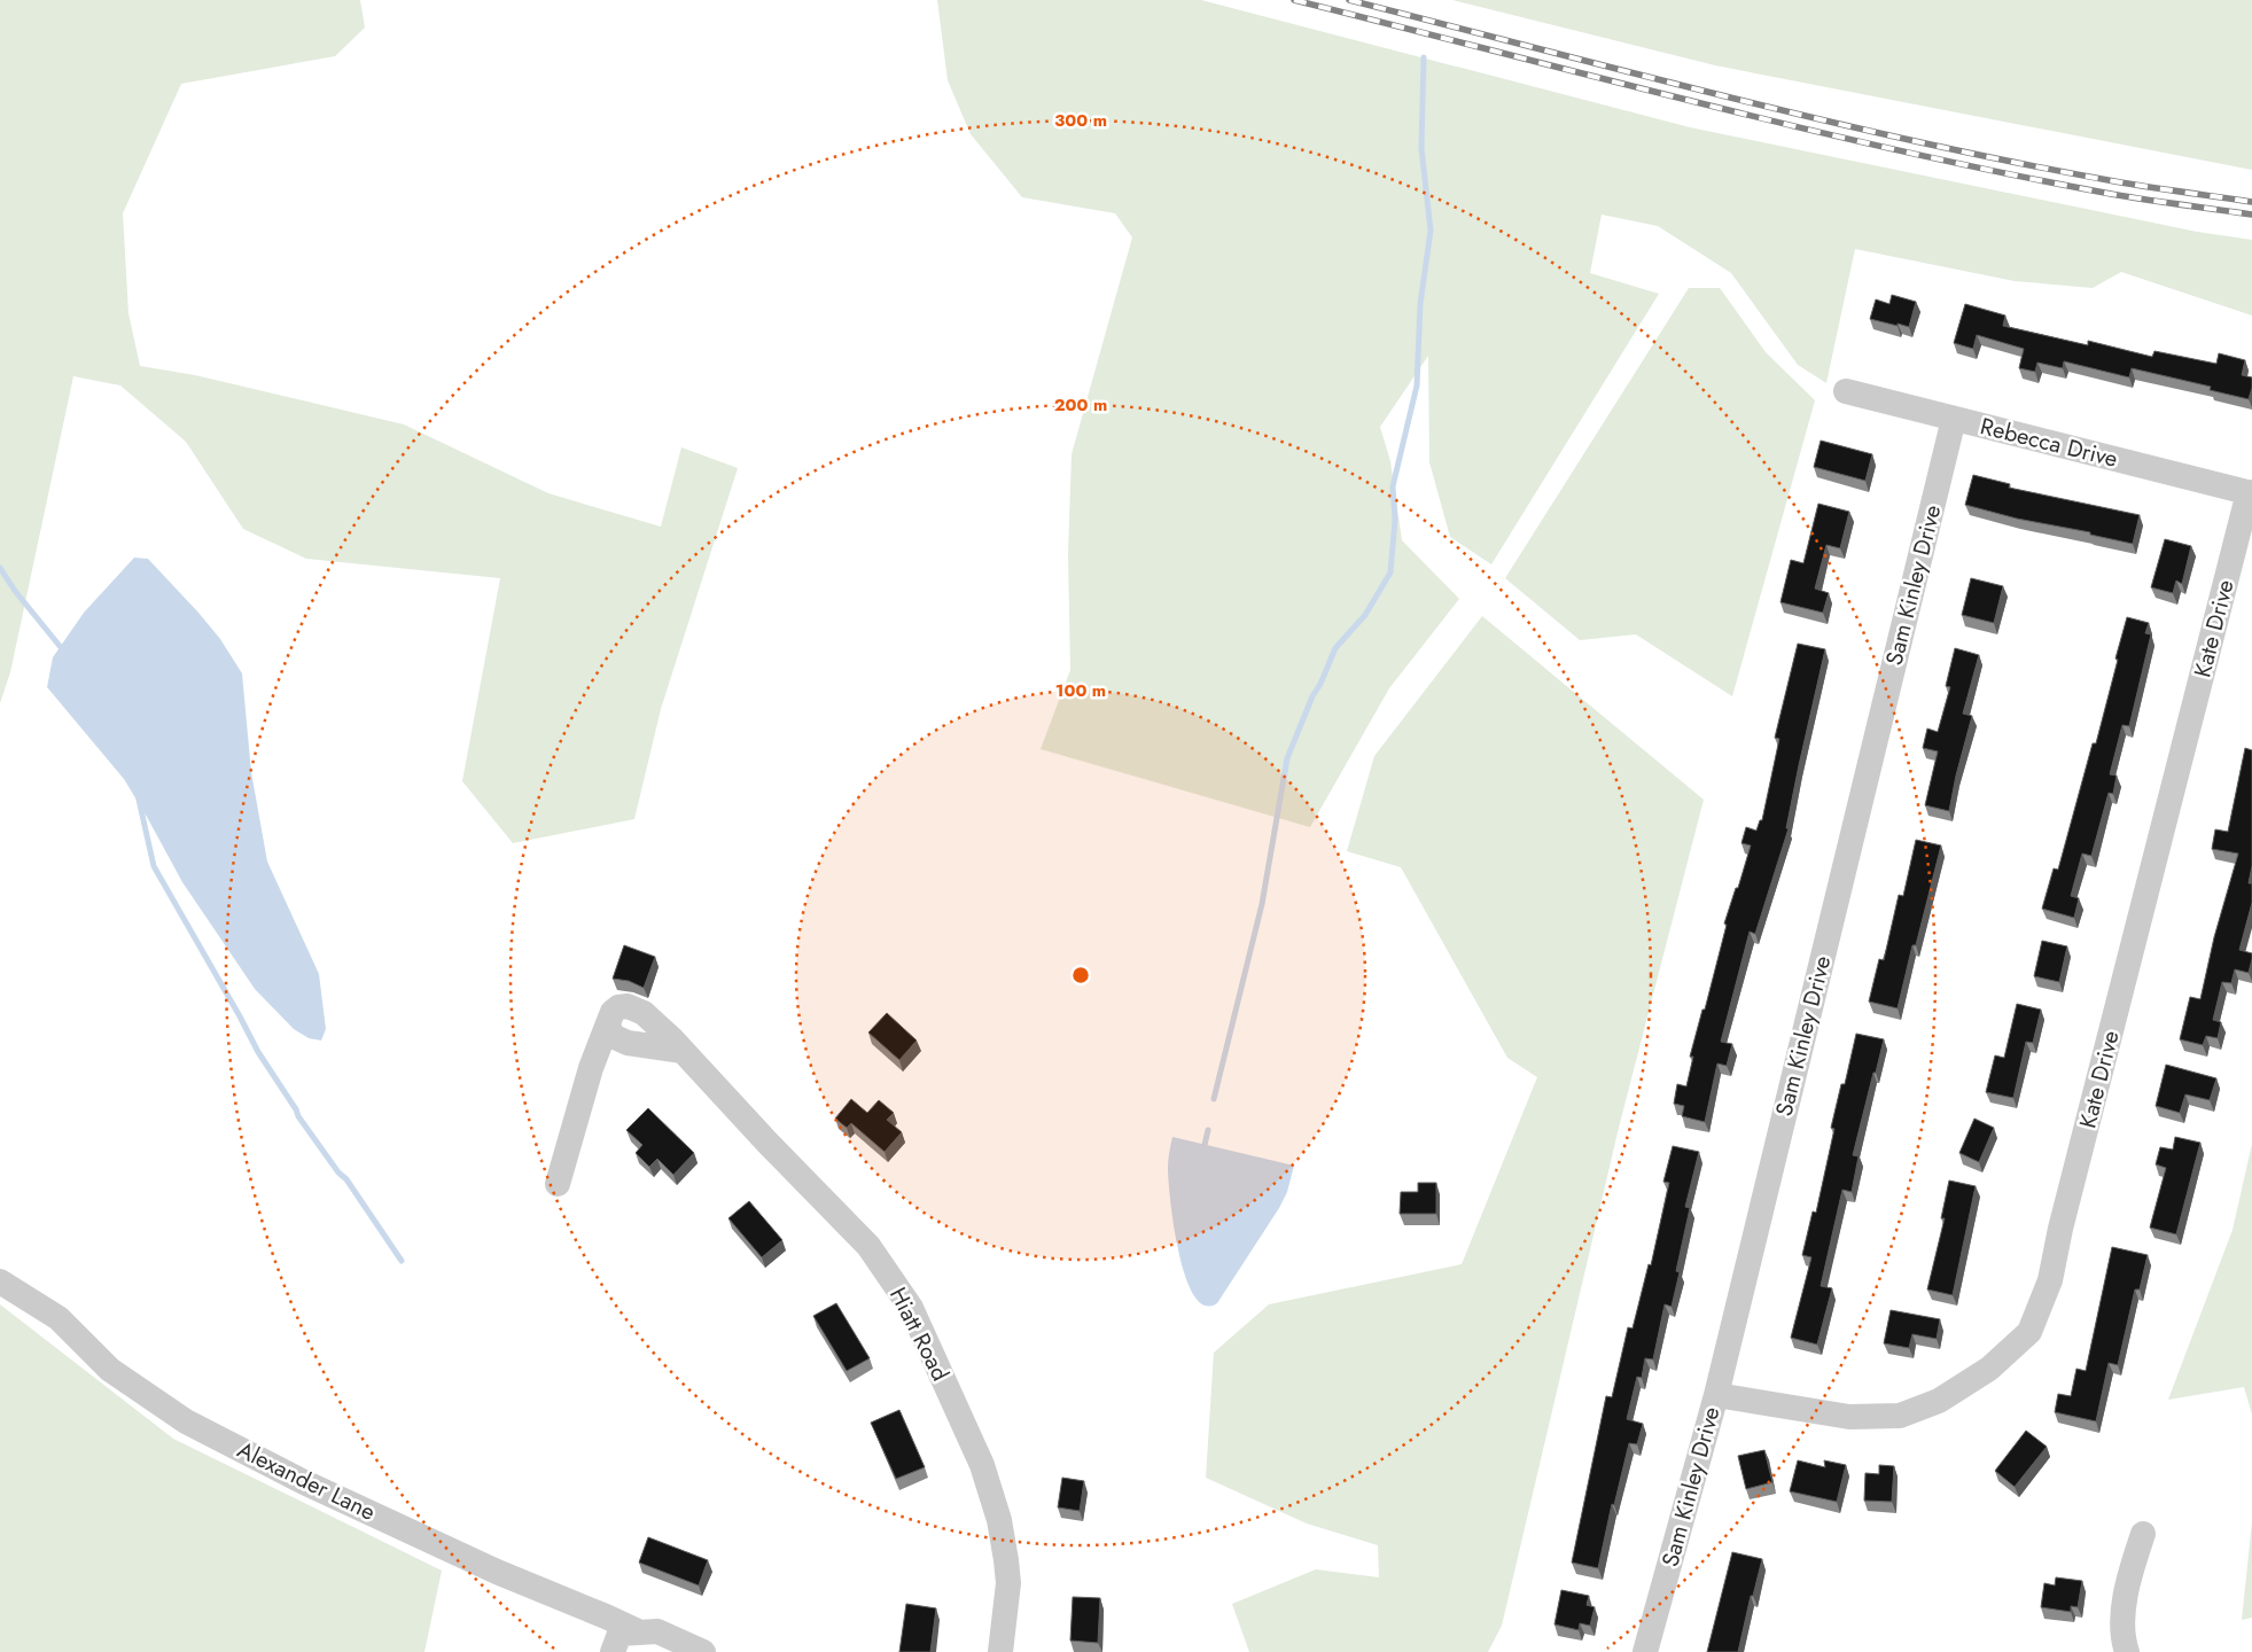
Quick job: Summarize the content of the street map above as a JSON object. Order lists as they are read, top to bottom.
{
  "streets": {
    "street": [
      "Rebecca Drive",
      "Sam Kinley Drive",
      "Kate Drive",
      "Hiatt Road",
      "Alexander Lane"
    ]
  },
  "crossings": [
    ["Rebecca Drive", "Sam Kinley Drive"],
    ["Rebecca Drive", "Kate Drive"],
    ["Sam Kinley Drive", "Kate Drive"]
  ],
  "rings": ["300 m", "200 m", "100 m"]
}
